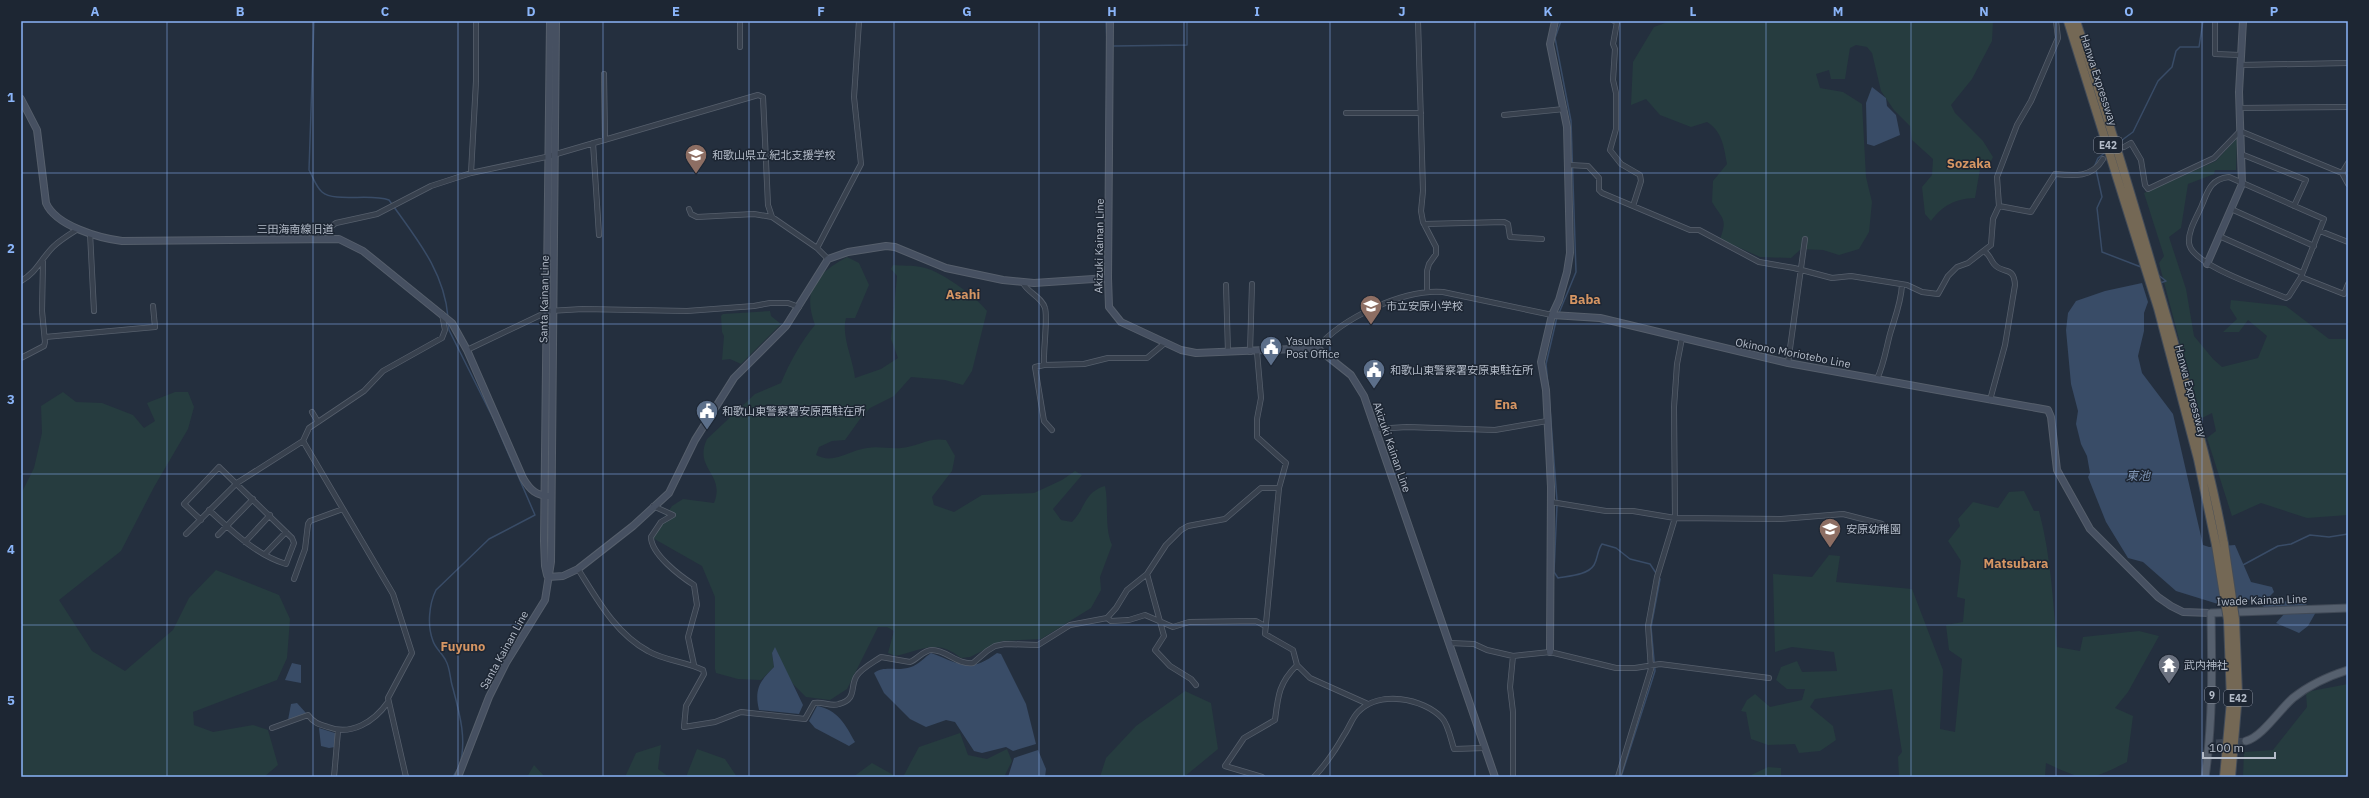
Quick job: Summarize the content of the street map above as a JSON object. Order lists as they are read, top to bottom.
{
  "streets": {
    "highway": ["Hanwa Expressway", "E42"],
    "main road": [
      "三田海南線旧道",
      "Akizuki Kainan Line",
      "Santa Kainan Line",
      "Okinono Moriotebo Line",
      "Iwade Kainan Line",
      "9"
    ]
  },
  "crossings": [
    ["三田海南線旧道", "Santa Kainan Line"],
    ["Okinono Moriotebo Line", "Iwade Kainan Line"]
  ],
  "districts": [
    "Sozaka",
    "Asahi",
    "Baba",
    "Ena",
    "Matsubara",
    "Fuyuno"
  ],
  "water": ["東池"],
  "places": {
    "school or university": ["和歌山県立 紀北支援学校", "市立安原小学校", "安原幼稚園"],
    "public building": ["Yasuhara Post Office", "和歌山東警察署安原東駐在所", "和歌山東警察署安原西駐在所"],
    "temple": ["武内神社"]
  },
  "scale_bar": "100 m",
  "grid": {
    "columns": [
      "A",
      "B",
      "C",
      "D",
      "E",
      "F",
      "G",
      "H",
      "I",
      "J",
      "K",
      "L",
      "M",
      "N",
      "O",
      "P"
    ],
    "rows": [
      "1",
      "2",
      "3",
      "4",
      "5"
    ]
  }
}
